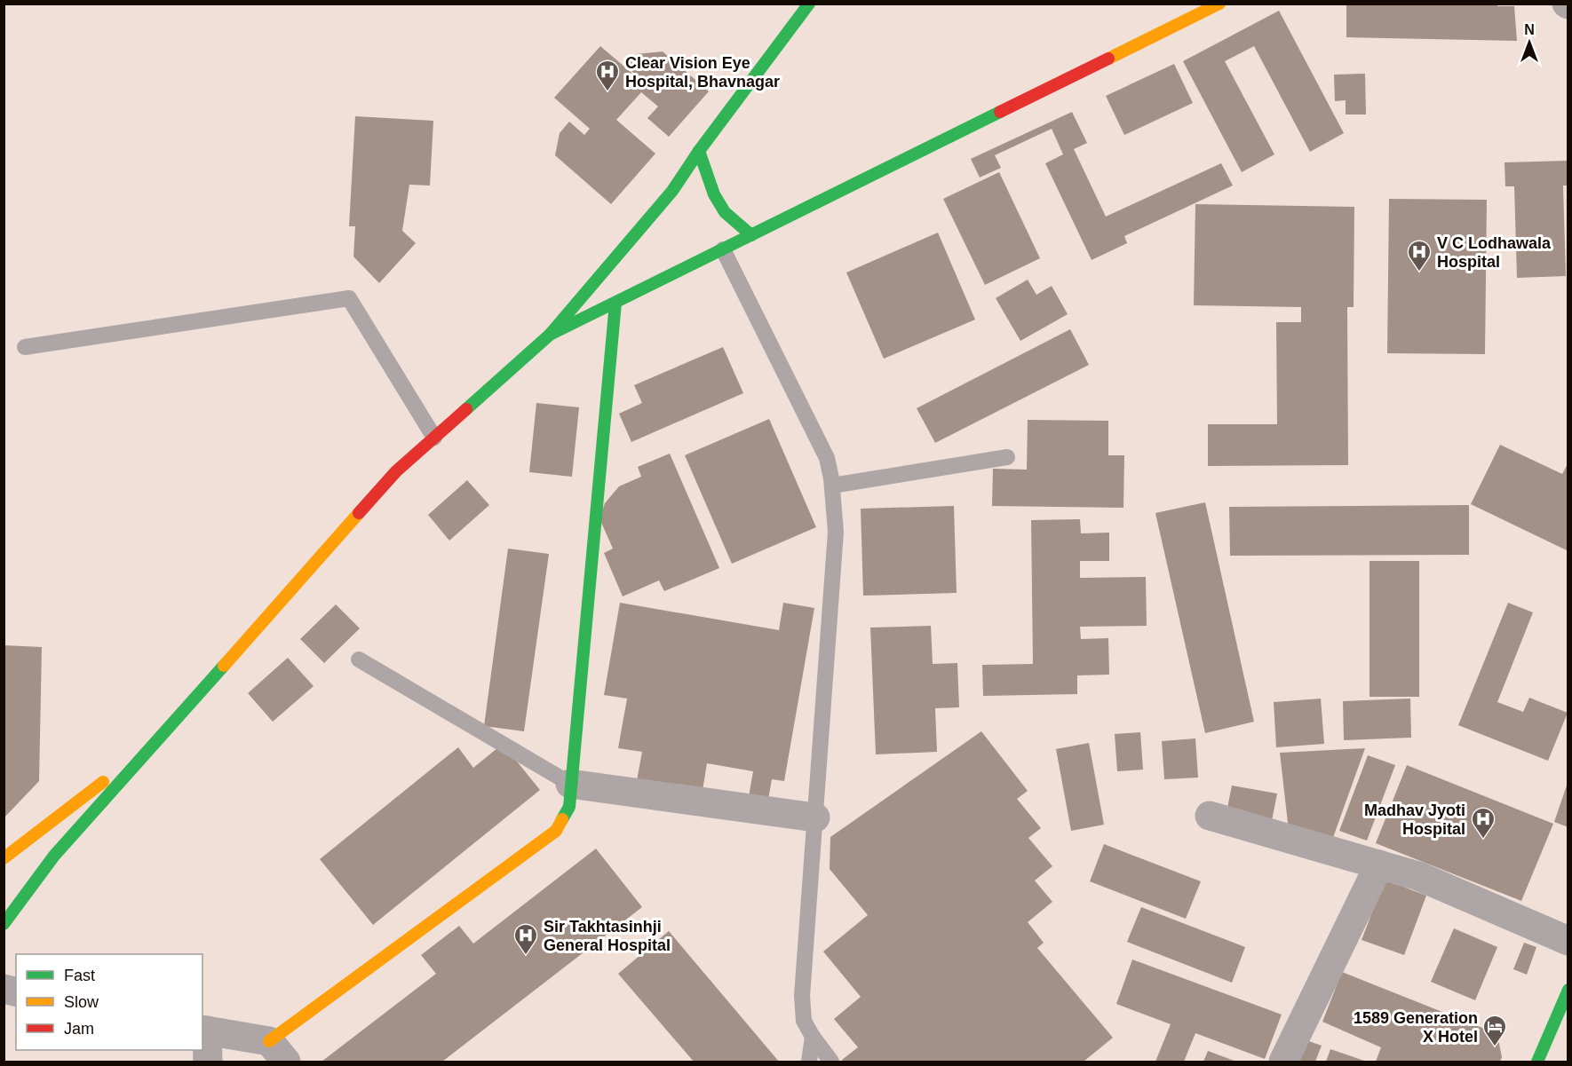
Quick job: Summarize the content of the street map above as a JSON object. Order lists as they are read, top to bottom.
{
  "places": {
    "hospital": [
      "Clear Vision Eye Hospital, Bhavnagar",
      "V C Lodhawala Hospital",
      "Madhav Jyoti Hospital",
      "Sir Takhtasinhji General Hospital"
    ],
    "hotel": ["1589 Generation X Hotel"]
  },
  "legend": ["Fast", "Slow", "Jam"],
  "north": "top"
}
